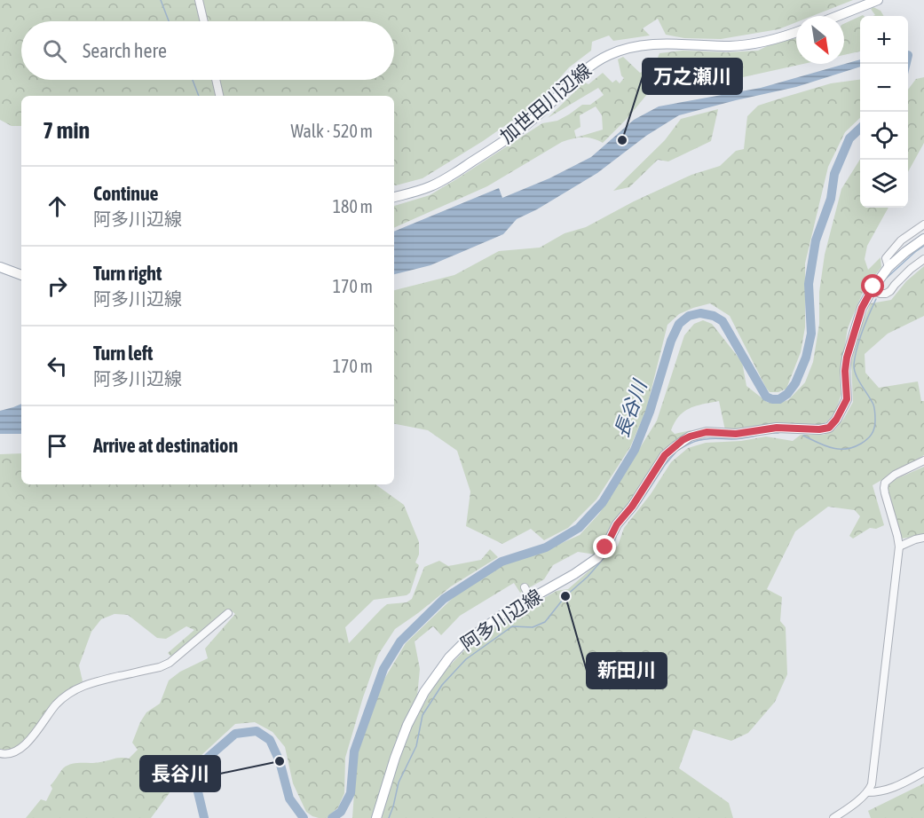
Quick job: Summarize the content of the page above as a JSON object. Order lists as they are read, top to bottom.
{
  "streets": {
    "main road": ["加世田川辺線", "阿多川辺線"]
  },
  "water": ["長谷川"],
  "places": ["万之瀬川", "新田川", "長谷川"],
  "north": "bottom right",
  "page": {
    "map_buttons": ["+", "−"],
    "search": "Search here",
    "heading": ["7 min", "Walk · 520 m"],
    "list": [
      ["Continue", "阿多川辺線", "180 m"],
      ["Turn right", "阿多川辺線", "170 m"],
      ["Turn left", "阿多川辺線", "170 m"],
      "Arrive at destination"
    ]
  }
}
